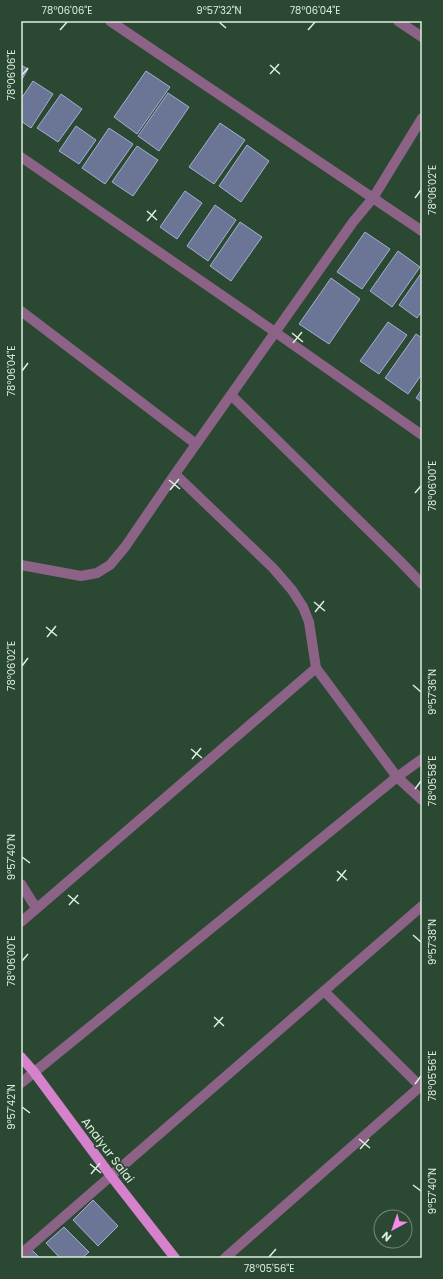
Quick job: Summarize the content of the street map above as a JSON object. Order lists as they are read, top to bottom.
{
  "streets": {
    "main road": ["Anaiyur Salai"]
  },
  "north": "bottom left",
  "coordinates": [
    "78°06'06\"E",
    "9°57'32\"N",
    "78°06'04\"E",
    "78°06'02\"E",
    "78°06'00\"E",
    "9°57'36\"N",
    "78°05'58\"E",
    "9°57'40\"N",
    "9°57'38\"N",
    "78°05'56\"E",
    "9°57'42\"N"
  ]
}
